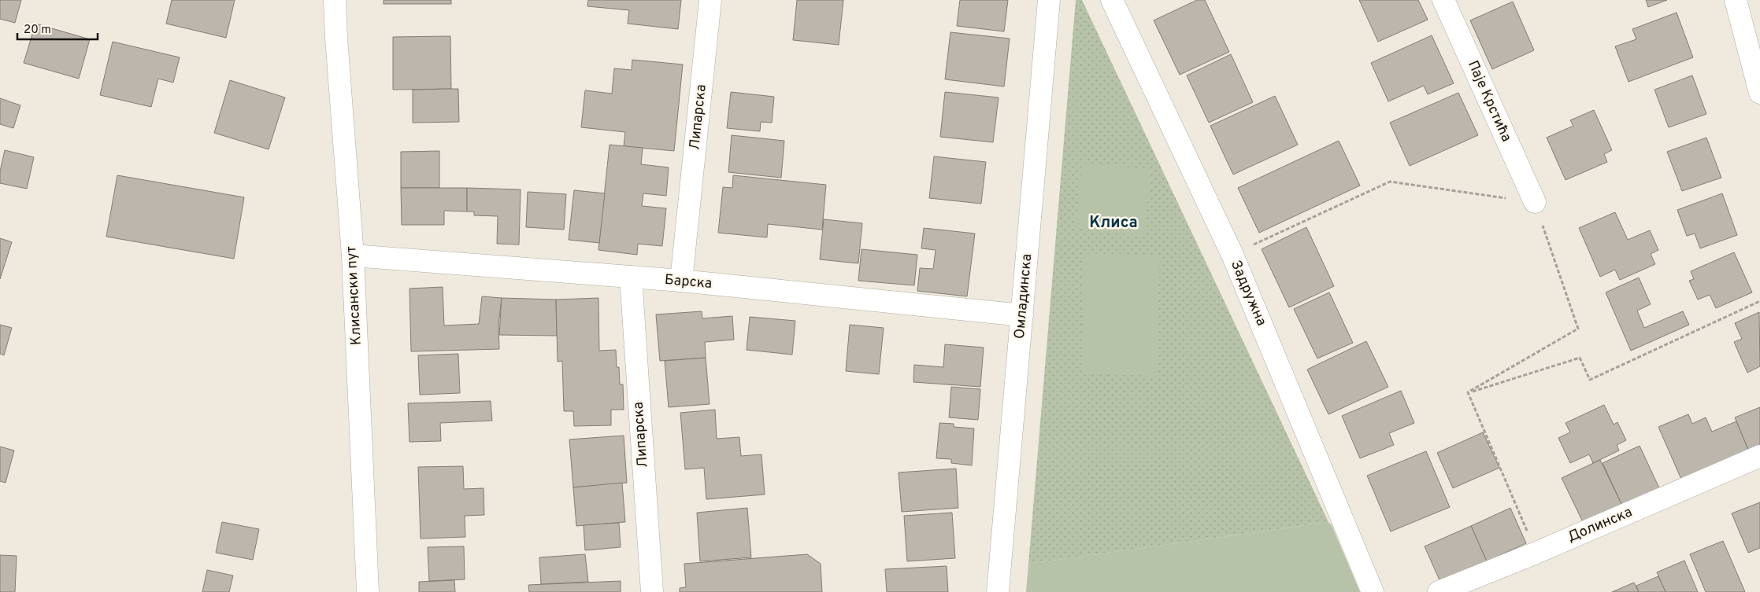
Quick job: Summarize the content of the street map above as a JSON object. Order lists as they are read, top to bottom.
{
  "streets": {
    "street": [
      "Паје Крстића",
      "Липарска",
      "Барска",
      "Задружна",
      "Клисански пут",
      "Омладинска",
      "Долинска"
    ]
  },
  "crossings": [
    ["Липарска", "Барска"],
    ["Барска", "Клисански пут"],
    ["Барска", "Омладинска"]
  ],
  "districts": ["Клиса"],
  "scale_bar": "20 m"
}
